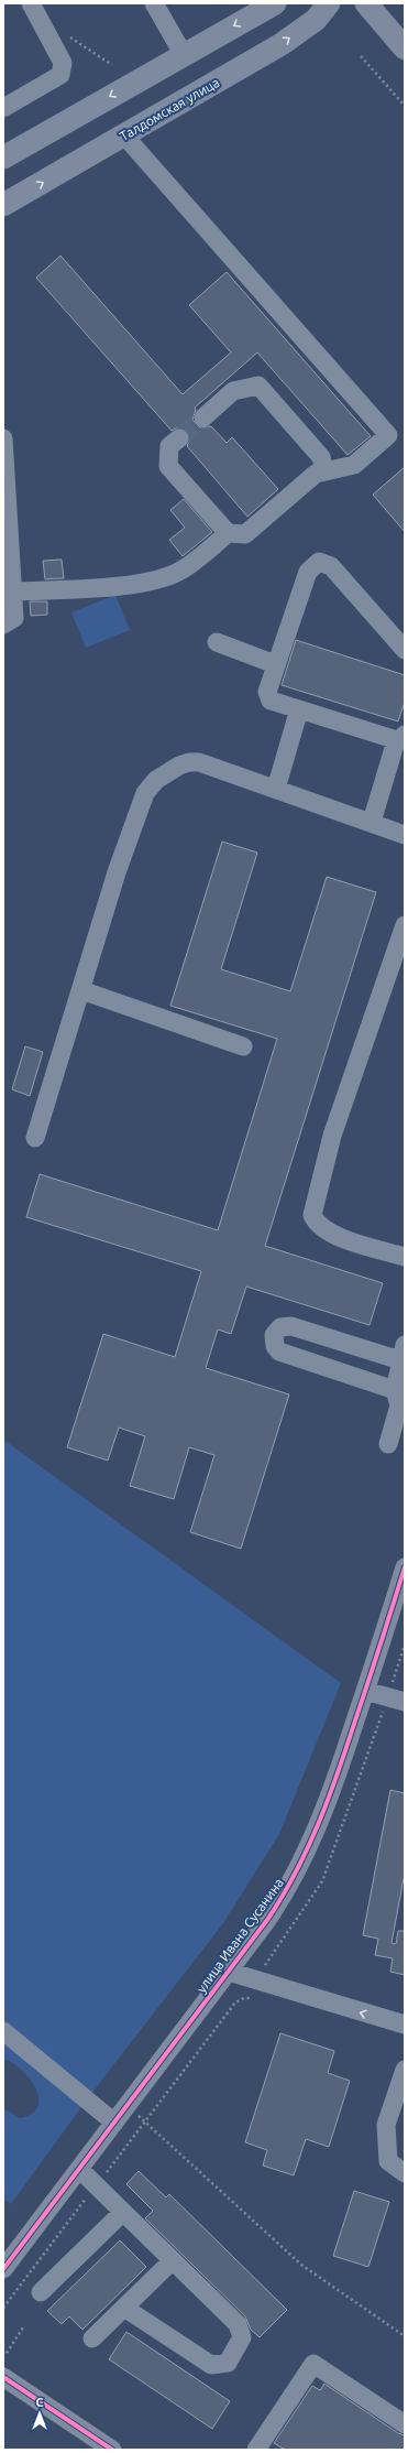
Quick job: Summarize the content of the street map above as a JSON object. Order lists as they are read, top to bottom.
{
  "streets": {
    "main road": ["Талдомская улица"],
    "street": ["улица Ивана Сусанина"]
  },
  "north": "top"
}
